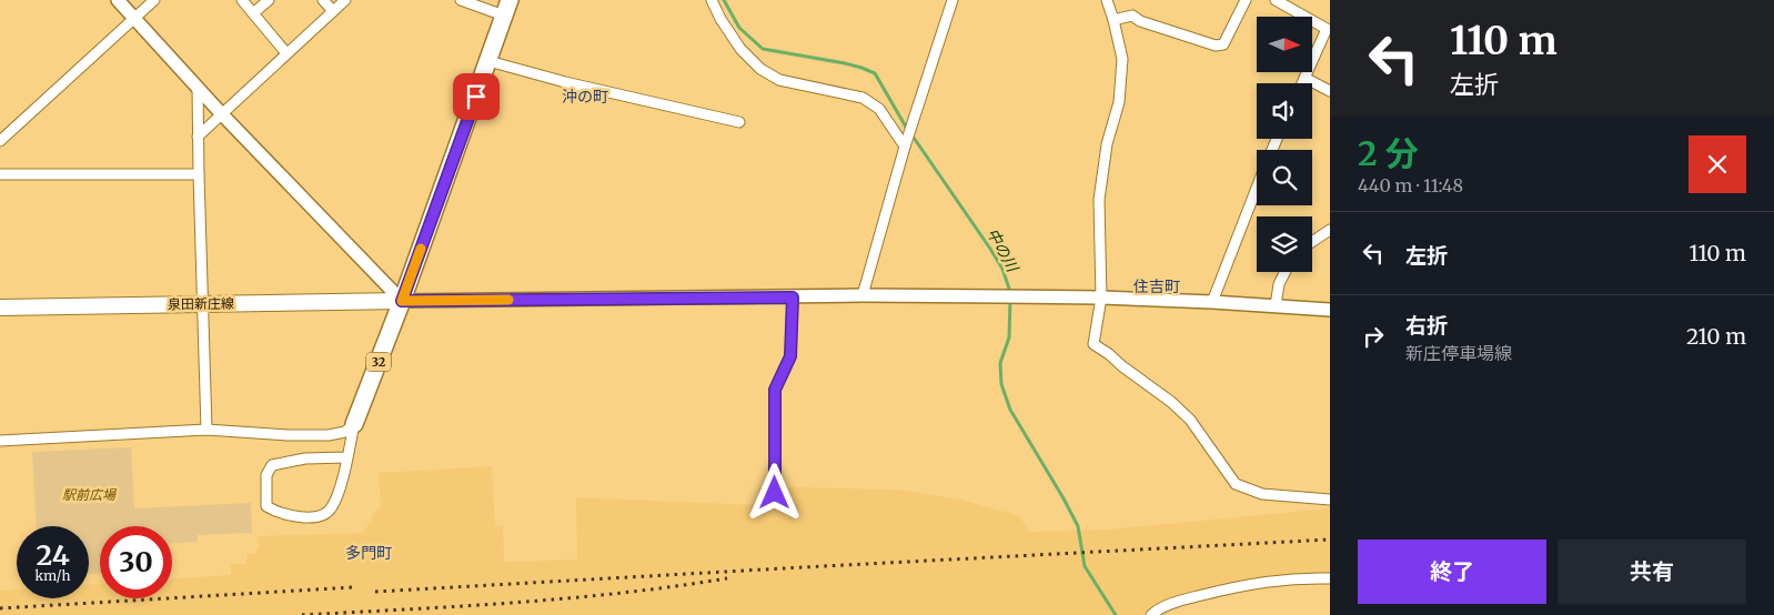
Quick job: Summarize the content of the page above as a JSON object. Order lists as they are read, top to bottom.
{
  "streets": {
    "main road": ["泉田新庄線", "32"]
  },
  "crossings": [
    ["泉田新庄線", "32"]
  ],
  "districts": ["沖の町", "住吉町", "多門町"],
  "water": ["中の川"],
  "parks": ["駅前広場"],
  "north": "right",
  "page": {
    "turn": ["110 m", "左折"],
    "heading": ["2 分", "440 m · 11:48"],
    "list": [
      {
        "name": "左折",
        "value": "110 m"
      },
      {
        "name": "右折",
        "note": "新庄停車場線",
        "value": "210 m"
      }
    ],
    "speed": "24 km/h",
    "limit": "30",
    "buttons": ["終了", "共有"]
  }
}
